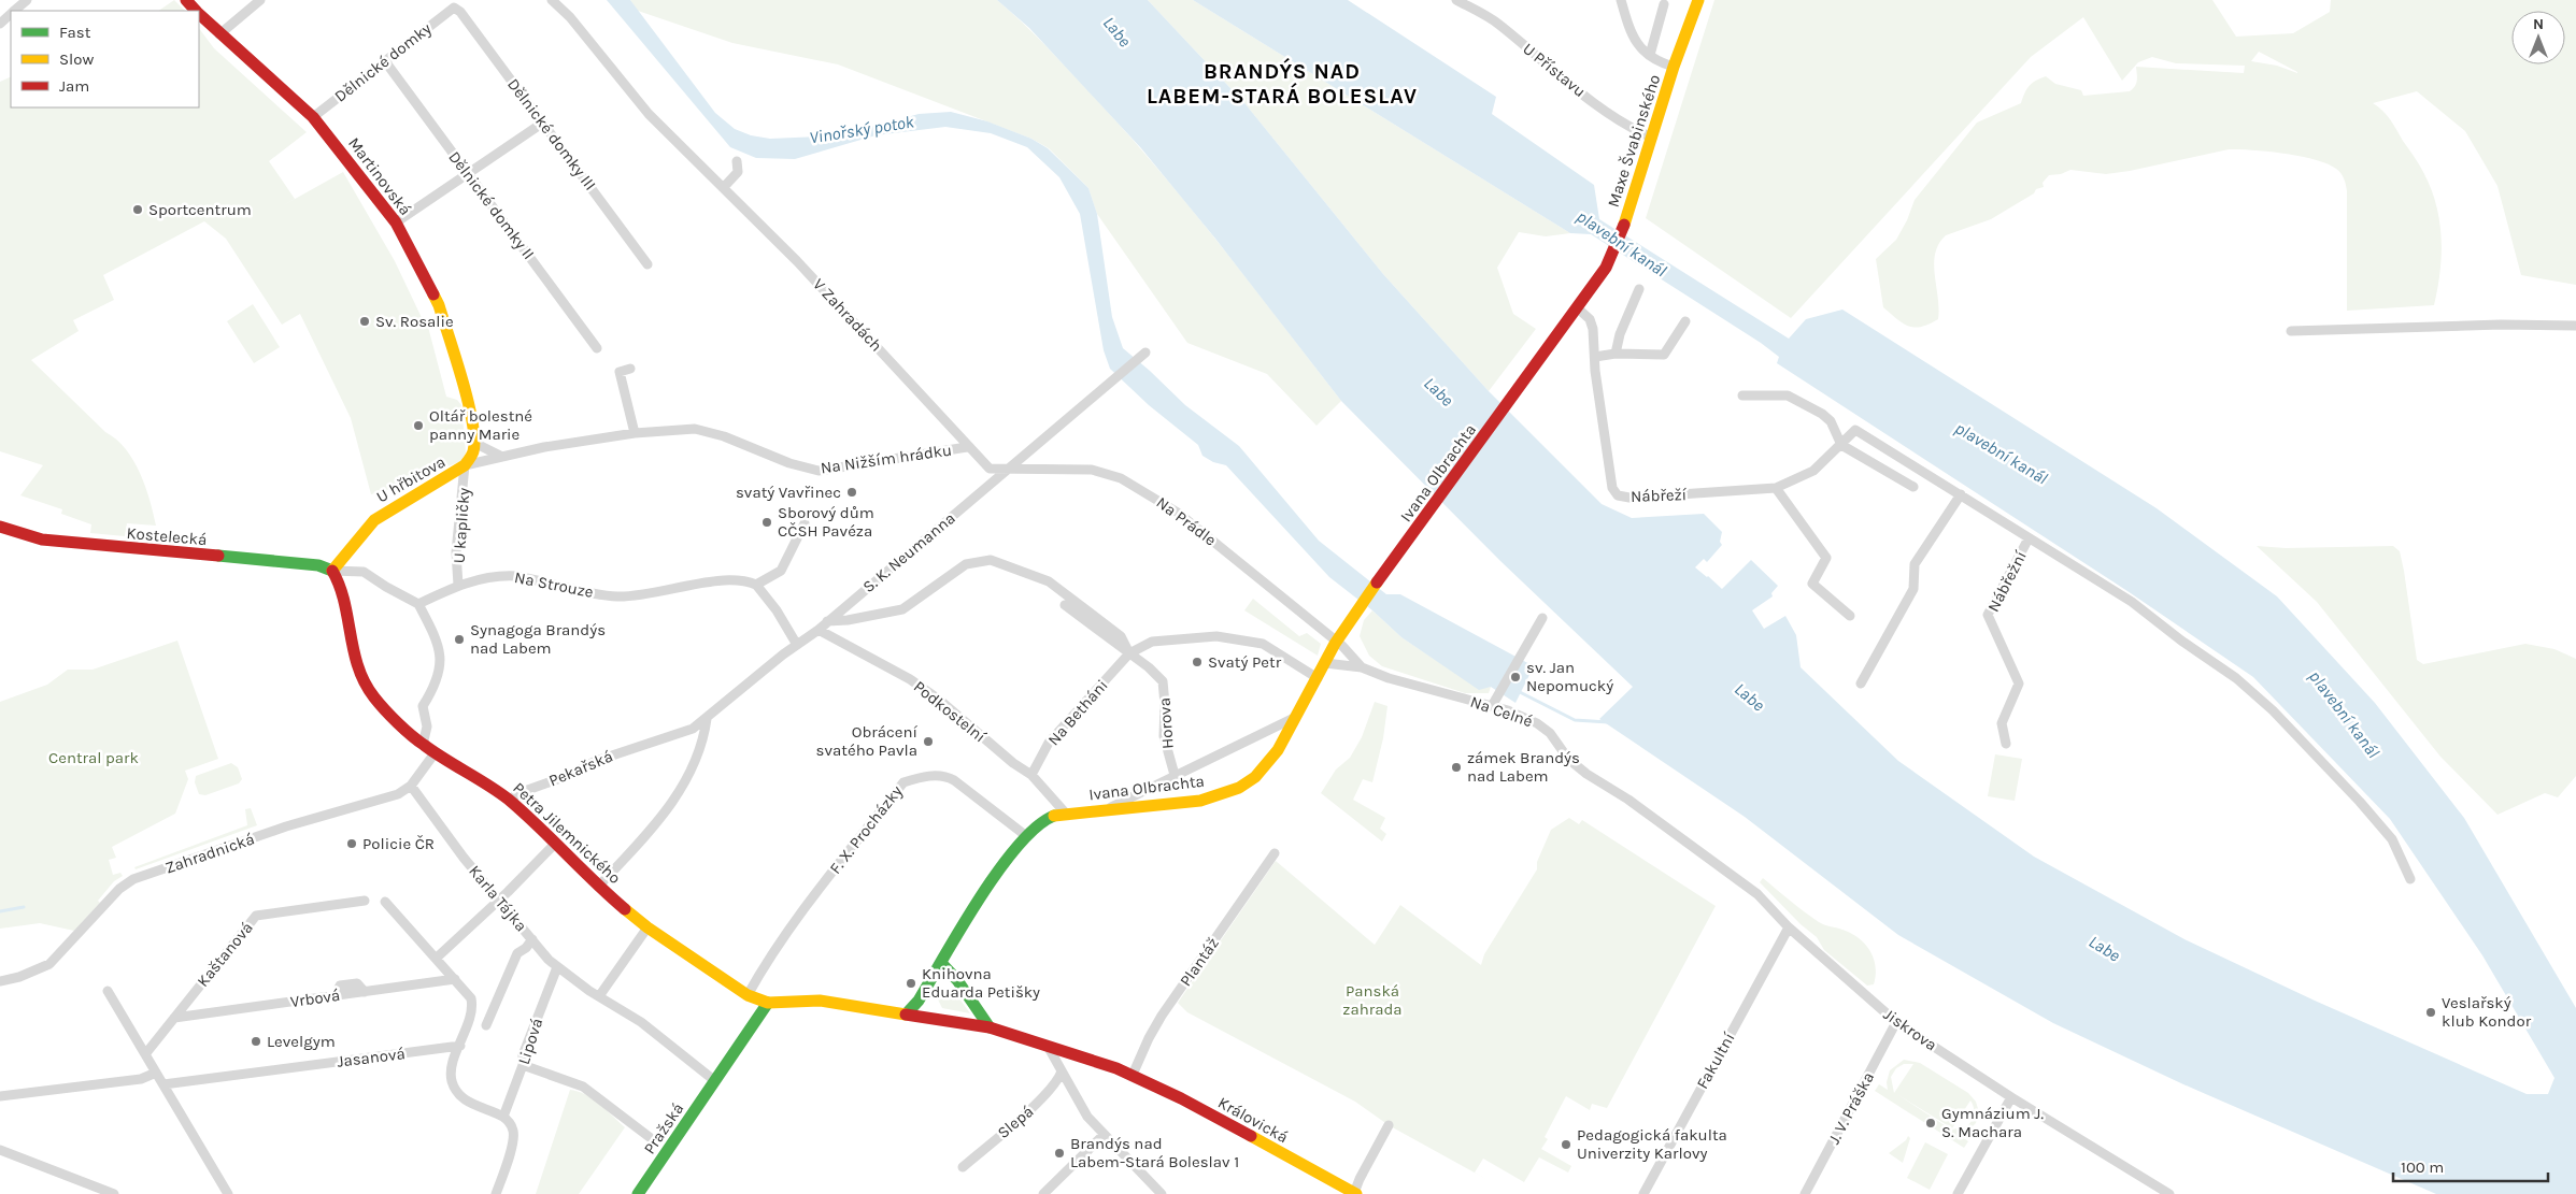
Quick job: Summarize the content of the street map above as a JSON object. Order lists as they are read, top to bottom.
{
  "streets": {
    "main road": [
      "Maxe Švabinského",
      "Martinovská",
      "Ivana Olbrachta",
      "U hřbitova",
      "Kostelecká",
      "Petra Jilemnického",
      "Královická",
      "Pražská"
    ],
    "street": [
      "Dělnické domky",
      "U Přístavu",
      "Dělnické domky III",
      "Dělnické domky II",
      "V Zahradách",
      "Na Nižším hrádku",
      "Nábřeží",
      "Na Prádle",
      "U kapličky",
      "S. K. Neumanna",
      "Nábřežní",
      "Na Strouze",
      "Podkostelní",
      "Na Celné",
      "Na Betháni",
      "Horova",
      "Pekařská",
      "F. X. Procházky",
      "Zahradnická",
      "Karla Tájka",
      "Kaštanová",
      "Plantáž",
      "Vrbová",
      "Jiskrova",
      "Lipová",
      "Jasanová",
      "Fakultní",
      "J. V. Práška",
      "Slepá"
    ]
  },
  "crossings": [
    ["Dělnické domky", "Dělnické domky III"],
    ["Dělnické domky", "Martinovská"],
    ["Dělnické domky", "Dělnické domky II"],
    ["U Přístavu", "Maxe Švabinského"],
    ["Maxe Švabinského", "Ivana Olbrachta"],
    ["Maxe Švabinského", "Nábřeží"],
    ["V Zahradách", "Na Nižším hrádku"],
    ["Na Nižším hrádku", "U hřbitova"],
    ["Na Nižším hrádku", "Na Prádle"],
    ["Na Nižším hrádku", "U kapličky"],
    ["Na Nižším hrádku", "S. K. Neumanna"],
    ["Ivana Olbrachta", "Na Prádle"],
    ["Ivana Olbrachta", "Podkostelní"],
    ["Ivana Olbrachta", "Na Celné"],
    ["Ivana Olbrachta", "F. X. Procházky"],
    ["Ivana Olbrachta", "Královická"],
    ["U hřbitova", "U kapličky"],
    ["U hřbitova", "Kostelecká"],
    ["U hřbitova", "Petra Jilemnického"],
    ["Nábřeží", "Nábřežní"],
    ["Na Prádle", "S. K. Neumanna"],
    ["Na Prádle", "Na Celné"],
    ["U kapličky", "Na Strouze"],
    ["Kostelecká", "Petra Jilemnického"],
    ["S. K. Neumanna", "Podkostelní"],
    ["S. K. Neumanna", "Pekařská"],
    ["Podkostelní", "Na Betháni"],
    ["Na Celné", "Jiskrova"],
    ["Na Betháni", "Horova"],
    ["Pekařská", "Petra Jilemnického"],
    ["F. X. Procházky", "Petra Jilemnického"],
    ["Petra Jilemnického", "Zahradnická"],
    ["Petra Jilemnického", "Pražská"],
    ["Zahradnická", "Karla Tájka"],
    ["Karla Tájka", "Lipová"],
    ["Karla Tájka", "Pražská"],
    ["Kaštanová", "Vrbová"],
    ["Plantáž", "Královická"],
    ["Jiskrova", "Fakultní"],
    ["Jiskrova", "J. V. Práška"]
  ],
  "districts": ["BRANDÝS NAD LABEM-STARÁ BOLESLAV"],
  "water": ["Labe", "Vinořský potok", "plavební kanál"],
  "parks": ["Central park", "Panská zahrada"],
  "places": [
    "Sportcentrum",
    "Sv. Rosalie",
    "Oltář bolestné panny Marie",
    "svatý Vavřinec",
    "Sborový dům CČSH Pavéza",
    "Synagoga Brandýs nad Labem",
    "Svatý Petr",
    "sv. Jan Nepomucký",
    "Obrácení svatého Pavla",
    "zámek Brandýs nad Labem",
    "Policie ČR",
    "Knihovna Eduarda Petišky",
    "Veslařský klub Kondor",
    "Levelgym",
    "Gymnázium J. S. Machara",
    "Pedagogická fakulta Univerzity Karlovy",
    "Brandýs nad Labem-Stará Boleslav 1"
  ],
  "legend": ["Fast", "Slow", "Jam"],
  "scale_bar": "100 m",
  "north": "top"
}
